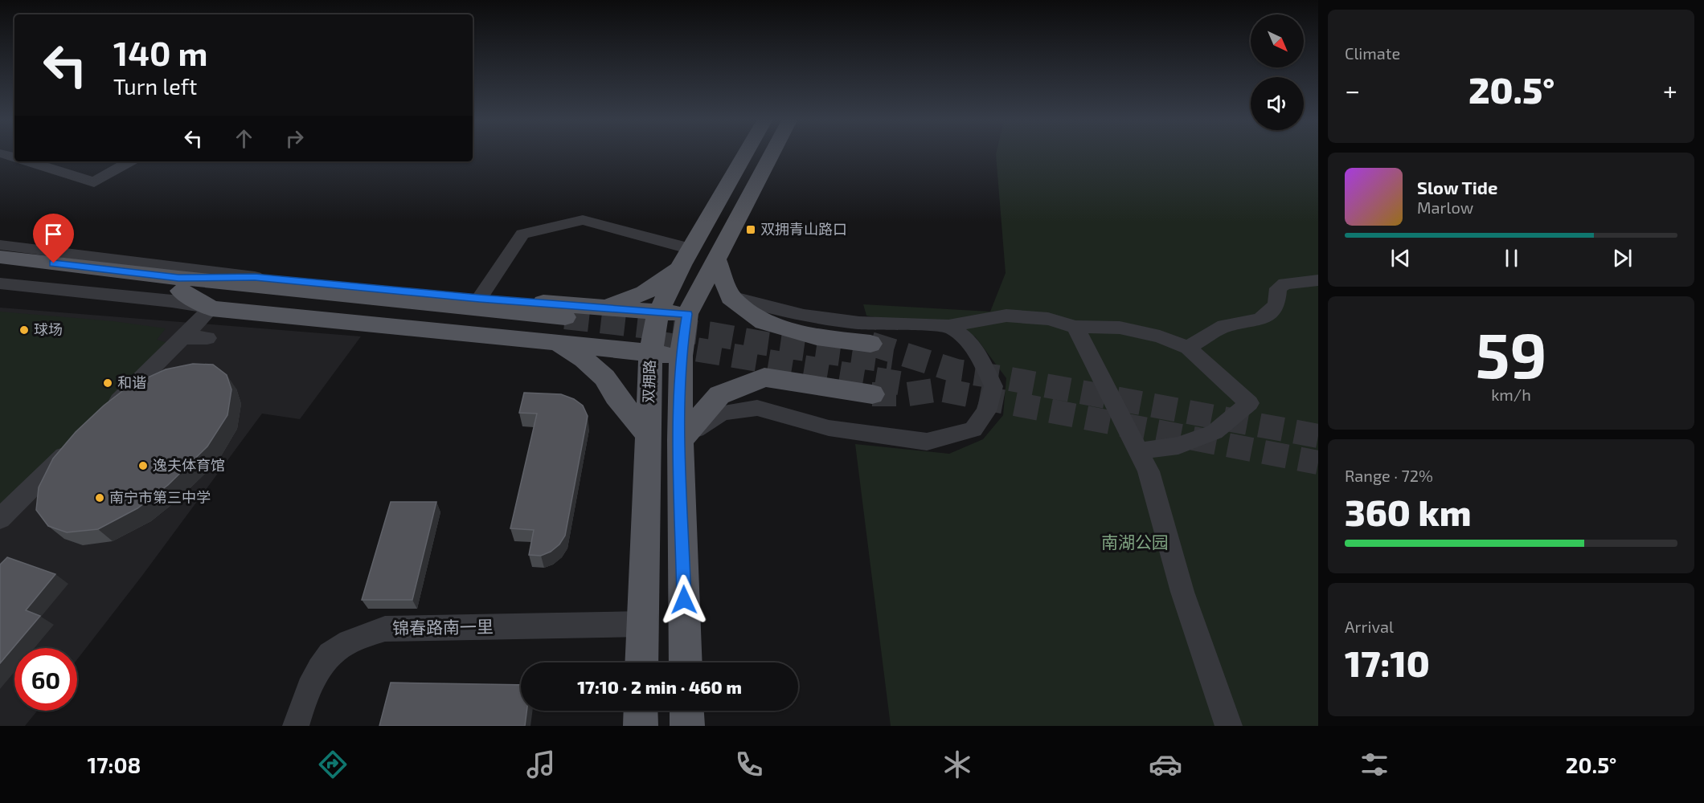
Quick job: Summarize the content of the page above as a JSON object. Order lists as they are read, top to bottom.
{
  "streets": {
    "main road": ["双拥路"],
    "street": ["锦春路南一里"]
  },
  "crossings": [
    ["双拥路", "锦春路南一里"]
  ],
  "parks": ["南湖公园"],
  "places": {
    "transit": ["双拥青山路口"],
    "other": [
      "球场",
      "和谐",
      "逸夫体育馆",
      "南宁市第三中学"
    ]
  },
  "north": "bottom right",
  "page": {
    "tile": [
      "Climate",
      ["59", "km/h"],
      ["Range · 72%", "360 km"],
      ["Arrival", "17:10"]
    ],
    "turn": ["140 m", "Turn left"],
    "heat": ["−", "20.5°", "+"],
    "song": ["Slow Tide", "Marlow"],
    "limit": "60",
    "trip": "17:10 · 2 min · 460 m",
    "tabs": ["17:08", "20.5°"]
  }
}
